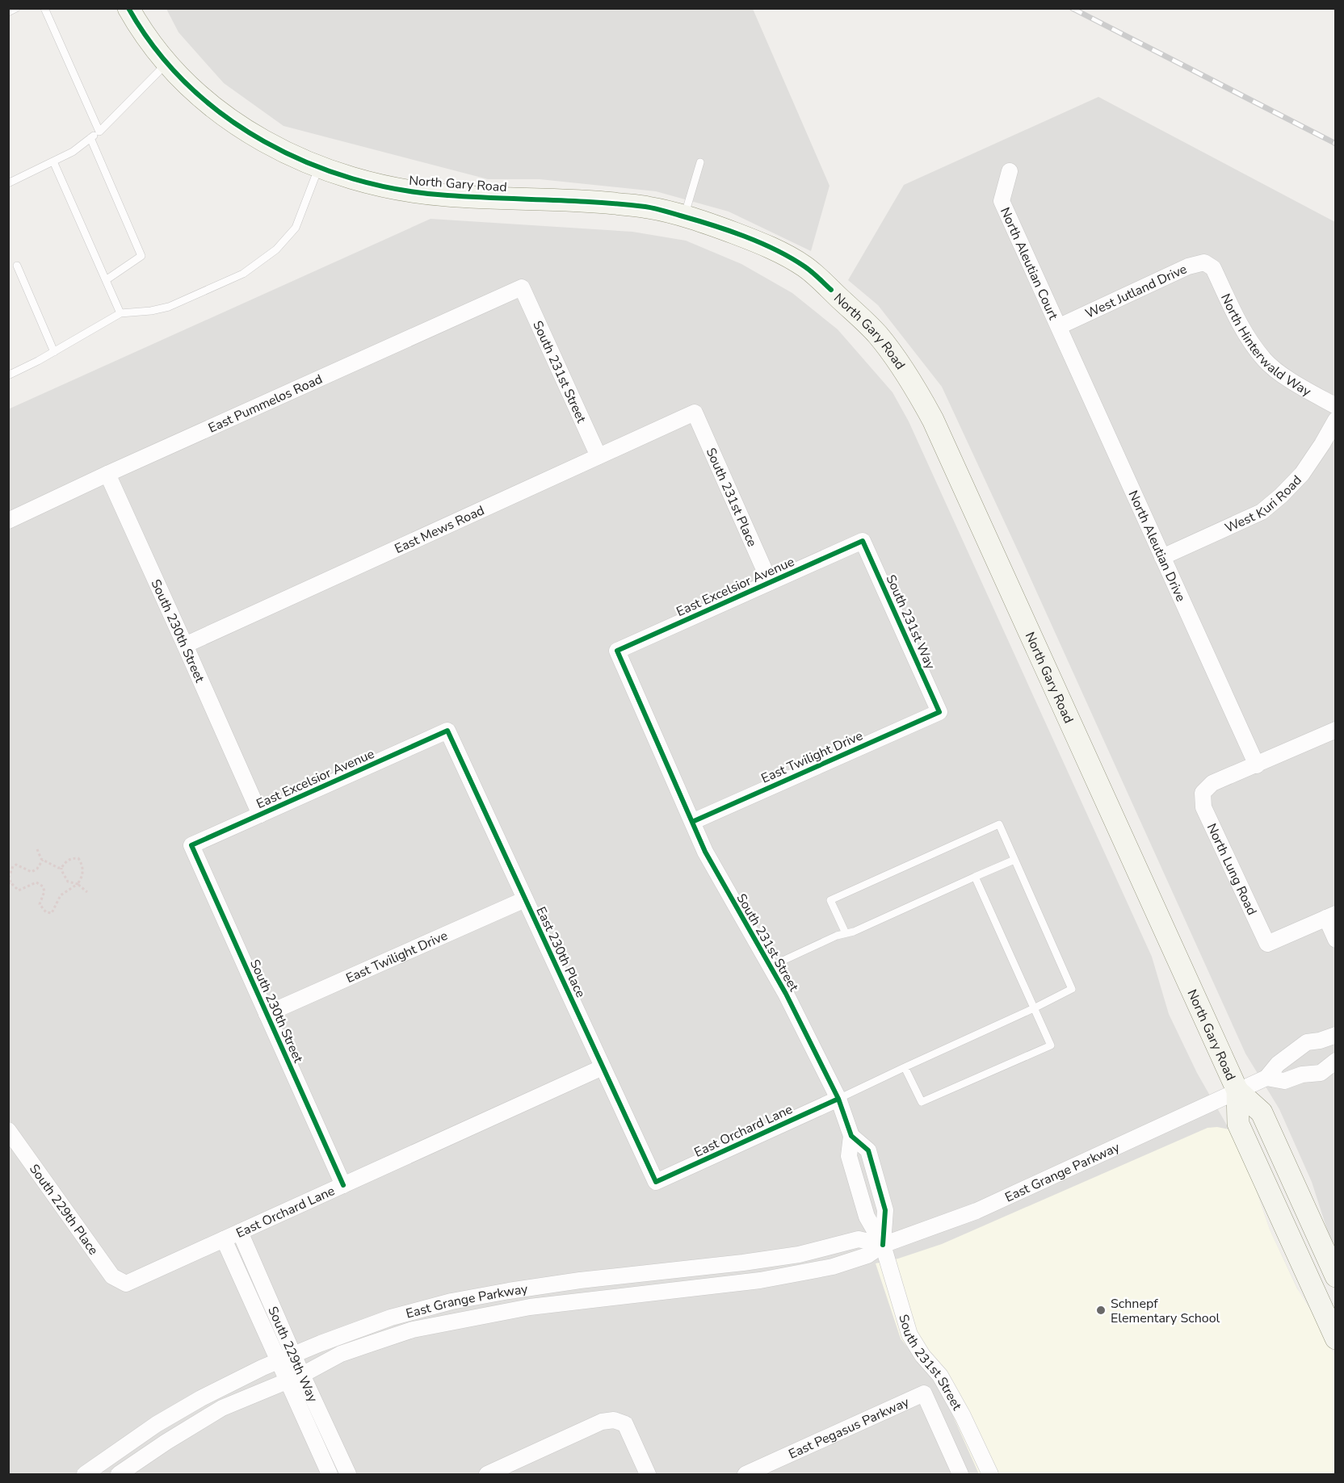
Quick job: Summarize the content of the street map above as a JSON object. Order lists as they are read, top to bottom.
{
  "streets": {
    "main road": ["North Gary Road"],
    "street": [
      "North Aleutian Court",
      "West Jutland Drive",
      "North Hinterwald Way",
      "South 231st Street",
      "East Pummelos Road",
      "South 231st Place",
      "West Kuri Road",
      "East Mews Road",
      "North Aleutian Drive",
      "East Excelsior Avenue",
      "South 231st Way",
      "South 230th Street",
      "East Twilight Drive",
      "North Lung Road",
      "East 230th Place",
      "East Orchard Lane",
      "East Grange Parkway",
      "South 229th Place",
      "South 229th Way",
      "East Pegasus Parkway"
    ]
  },
  "crossings": [
    ["North Gary Road", "East Grange Parkway"],
    ["North Aleutian Court", "West Jutland Drive"],
    ["North Aleutian Court", "North Aleutian Drive"],
    ["West Jutland Drive", "North Hinterwald Way"],
    ["West Jutland Drive", "North Aleutian Drive"],
    ["South 231st Street", "East Pummelos Road"],
    ["South 231st Street", "East Mews Road"],
    ["South 231st Street", "East Excelsior Avenue"],
    ["South 231st Street", "East Twilight Drive"],
    ["South 231st Street", "East Orchard Lane"],
    ["South 231st Street", "East Grange Parkway"],
    ["South 231st Street", "East Pegasus Parkway"],
    ["East Pummelos Road", "South 230th Street"],
    ["South 231st Place", "East Mews Road"],
    ["South 231st Place", "East Excelsior Avenue"],
    ["West Kuri Road", "North Aleutian Drive"],
    ["East Mews Road", "South 230th Street"],
    ["North Aleutian Drive", "North Lung Road"],
    ["East Excelsior Avenue", "South 231st Way"],
    ["East Excelsior Avenue", "South 230th Street"],
    ["East Excelsior Avenue", "East 230th Place"],
    ["South 231st Way", "East Twilight Drive"],
    ["South 230th Street", "East Twilight Drive"],
    ["South 230th Street", "East Orchard Lane"],
    ["East Twilight Drive", "East 230th Place"],
    ["East 230th Place", "East Orchard Lane"],
    ["East Orchard Lane", "South 229th Place"],
    ["East Orchard Lane", "South 229th Way"],
    ["East Grange Parkway", "South 229th Way"]
  ],
  "places": ["Schnepf Elementary School"]
}
